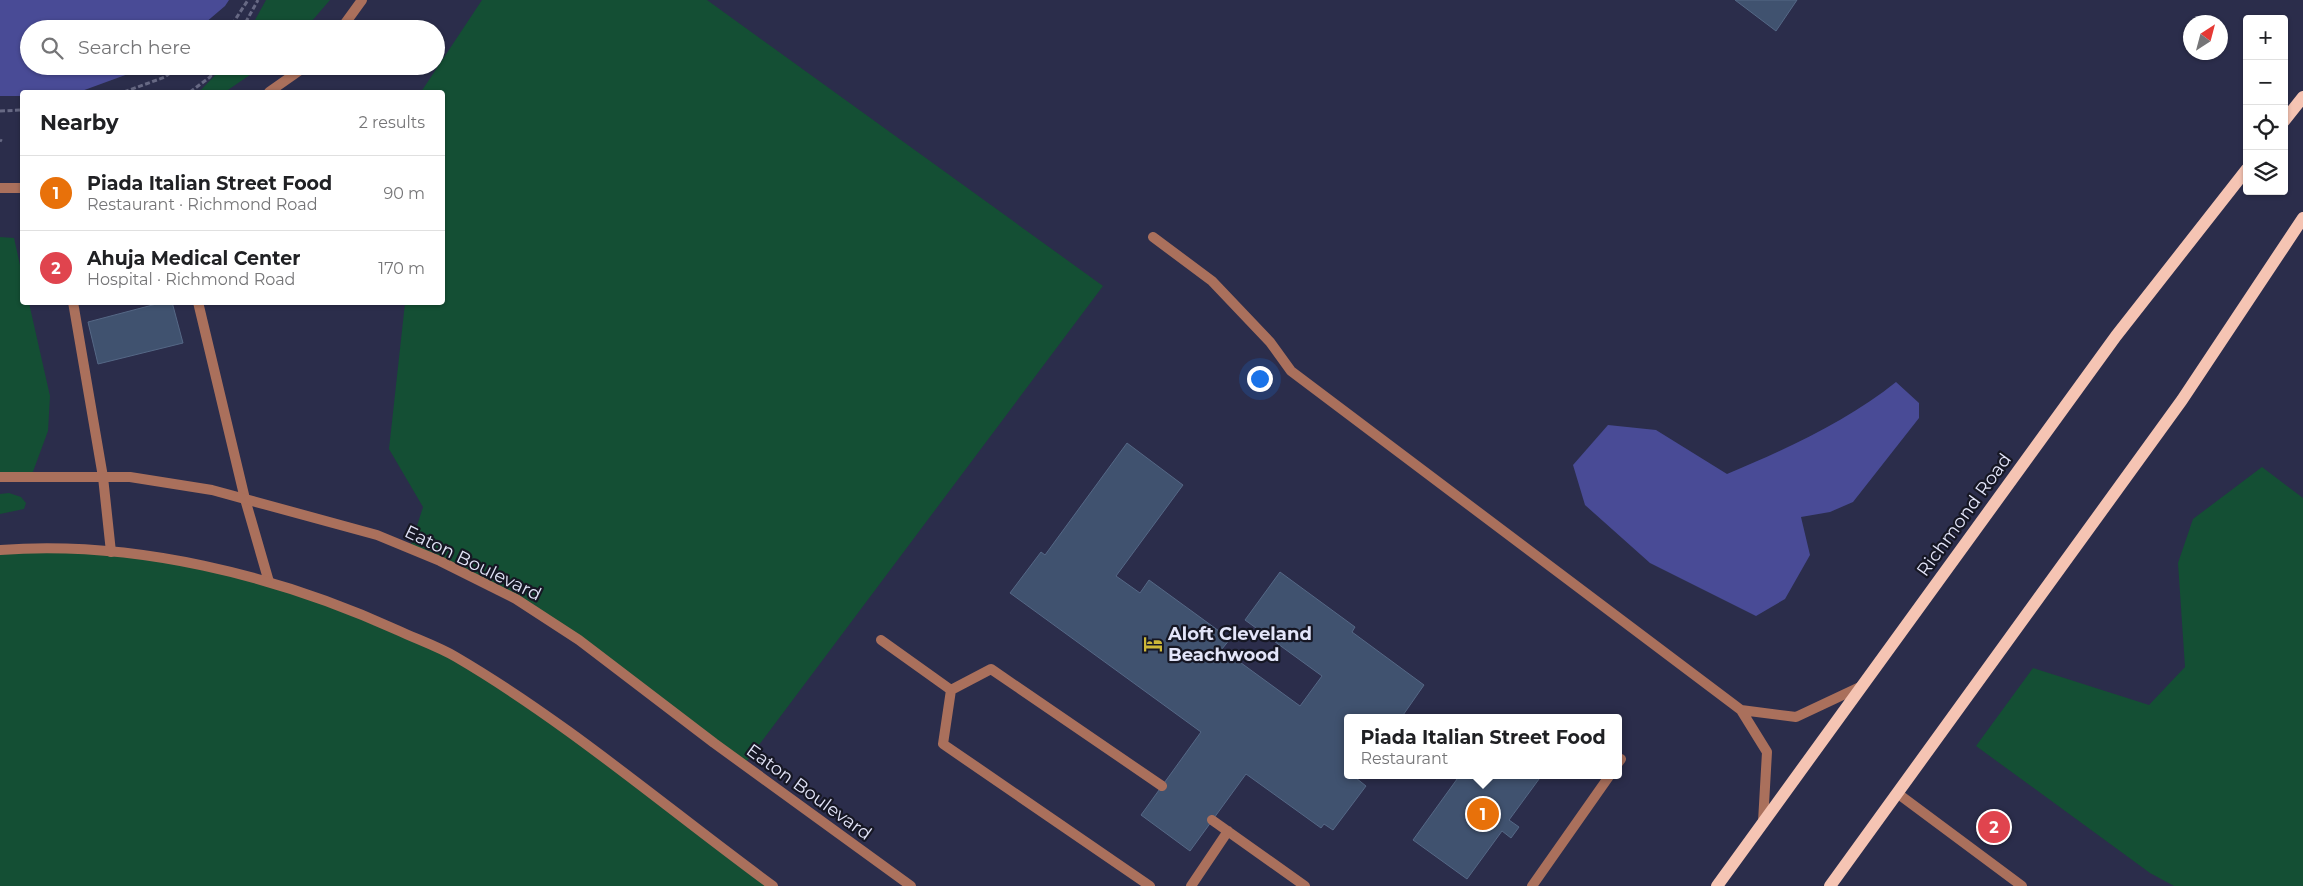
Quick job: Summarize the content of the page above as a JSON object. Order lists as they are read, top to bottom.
{
  "streets": {
    "main road": ["Richmond Road"],
    "street": ["Eaton Boulevard"]
  },
  "places": {
    "hotel": ["Aloft Cleveland Beachwood"]
  },
  "north": "top right",
  "page": {
    "map_buttons": ["+", "−"],
    "search": "Search here",
    "heading": ["Nearby", "2 results"],
    "list": [
      {
        "mark": "1",
        "name": "Piada Italian Street Food",
        "note": "Restaurant · Richmond Road",
        "value": "90 m"
      },
      {
        "mark": "2",
        "name": "Ahuja Medical Center",
        "note": "Hospital · Richmond Road",
        "value": "170 m"
      }
    ],
    "popup": ["Piada Italian Street Food", "Restaurant"],
    "pins": ["1", "2"]
  }
}
